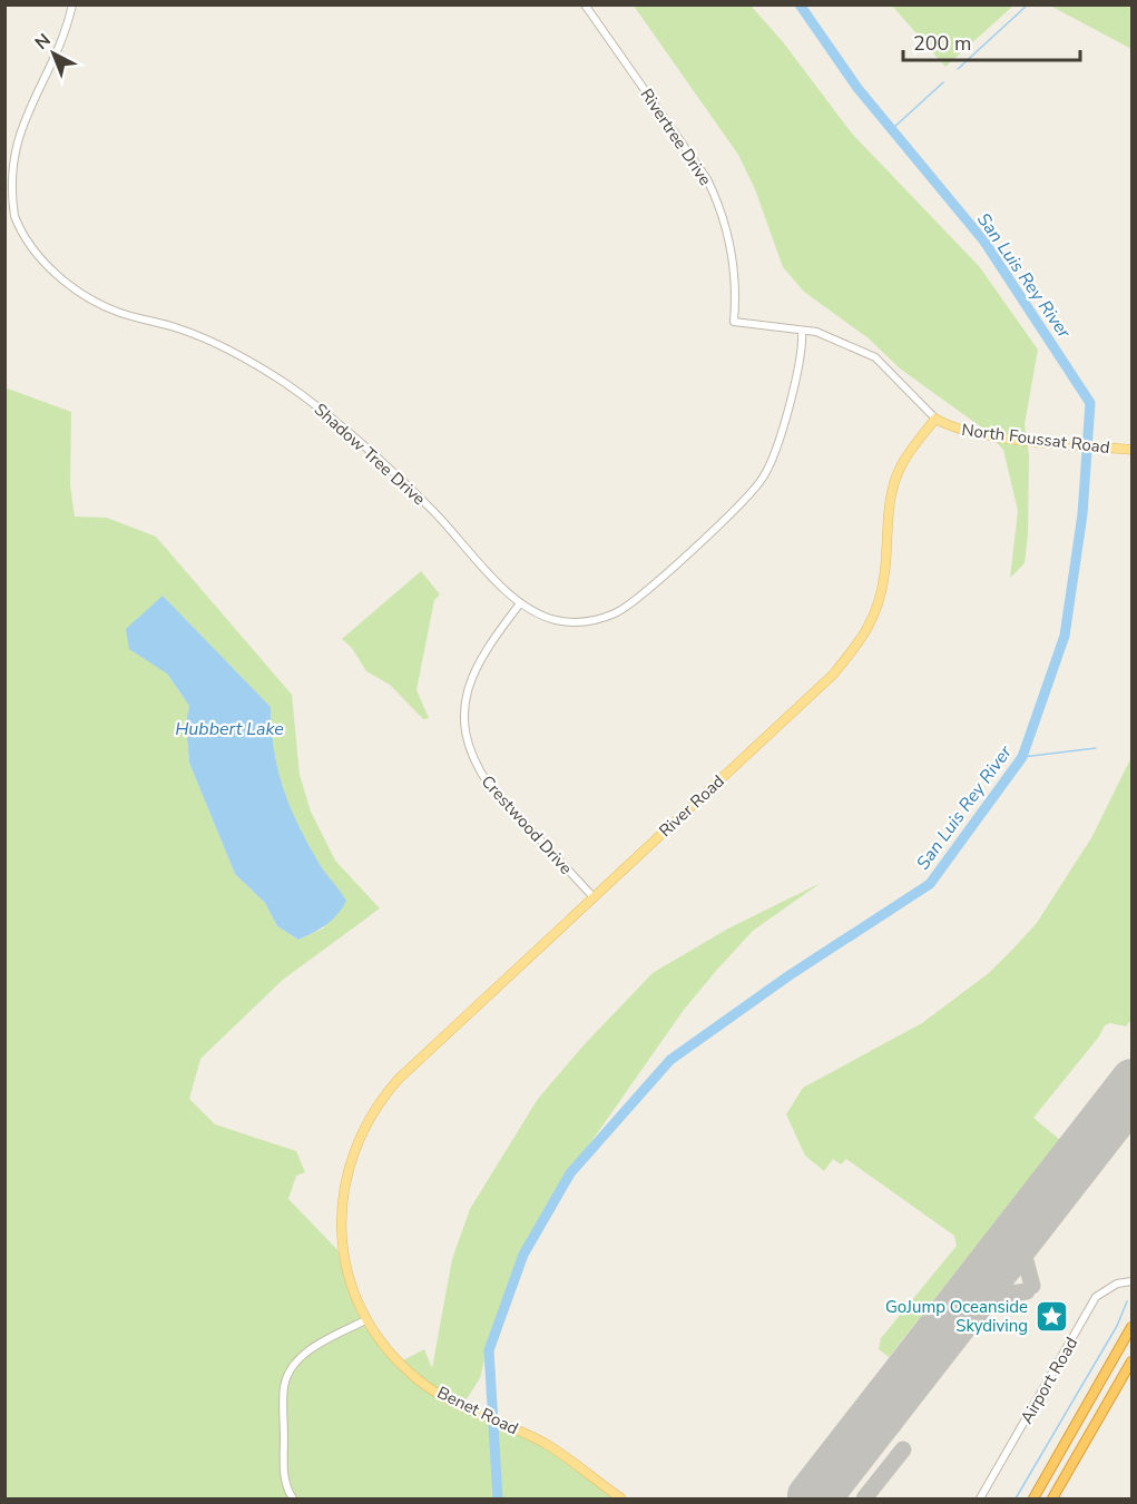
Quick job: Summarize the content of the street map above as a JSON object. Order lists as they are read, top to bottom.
{
  "streets": {
    "main road": ["North Foussat Road", "River Road", "Benet Road"],
    "street": [
      "Rivertree Drive",
      "Shadow Tree Drive",
      "Crestwood Drive",
      "Airport Road"
    ]
  },
  "crossings": [
    ["Rivertree Drive", "North Foussat Road"],
    ["North Foussat Road", "Shadow Tree Drive"],
    ["North Foussat Road", "River Road"],
    ["Shadow Tree Drive", "Crestwood Drive"],
    ["River Road", "Crestwood Drive"],
    ["River Road", "Benet Road"]
  ],
  "water": ["San Luis Rey River", "Hubbert Lake"],
  "places": {
    "place": ["GoJump Oceanside Skydiving"]
  },
  "scale_bar": "200 m",
  "north": "top left"
}
